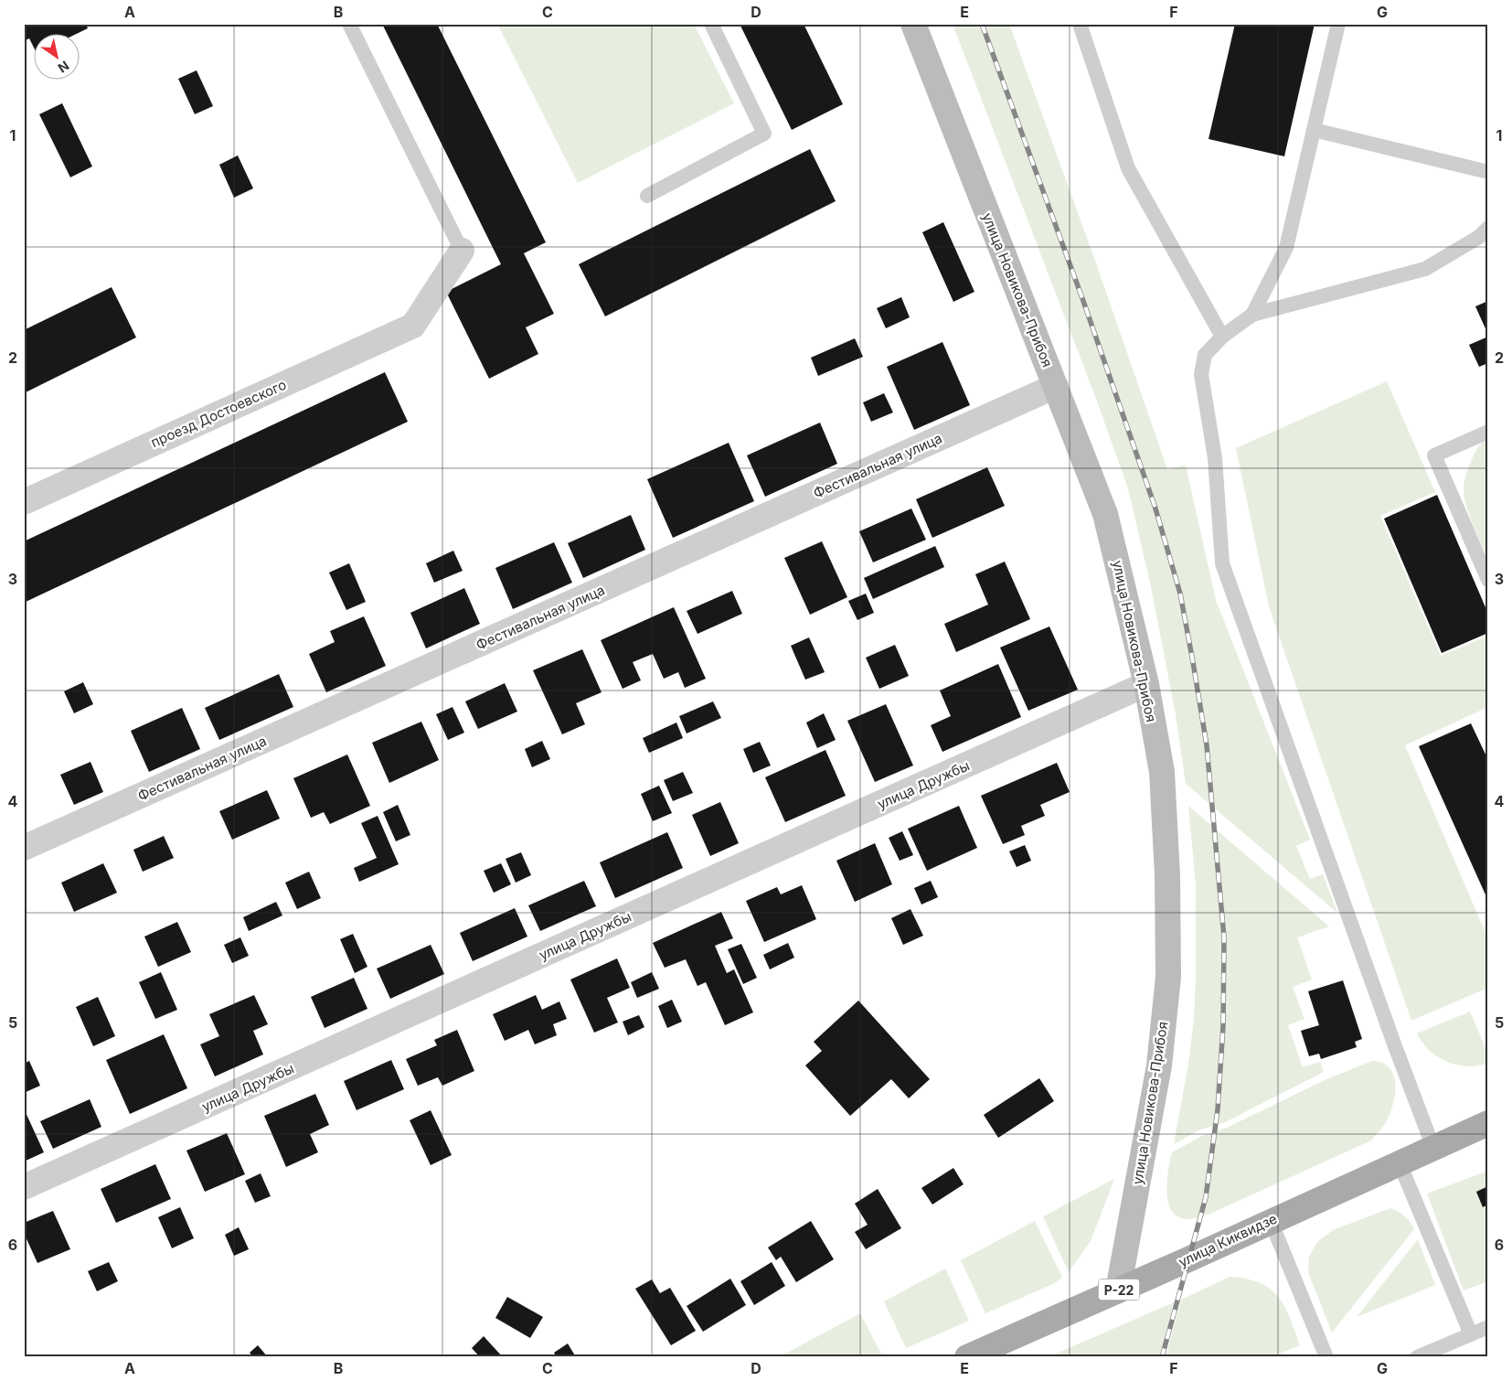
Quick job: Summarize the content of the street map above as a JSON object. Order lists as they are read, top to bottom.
{
  "streets": {
    "main road": ["улица Киквидзе", "Р-22"],
    "street": [
      "улица Новикова-Прибоя",
      "проезд Достоевского",
      "Фестивальная улица",
      "улица Дружбы"
    ]
  },
  "crossings": [
    ["улица Новикова-Прибоя", "Фестивальная улица"],
    ["улица Новикова-Прибоя", "улица Дружбы"],
    ["улица Новикова-Прибоя", "улица Киквидзе"]
  ],
  "north": "bottom right",
  "grid": {
    "columns": [
      "A",
      "B",
      "C",
      "D",
      "E",
      "F",
      "G"
    ],
    "rows": [
      "1",
      "2",
      "3",
      "4",
      "5",
      "6"
    ]
  }
}
